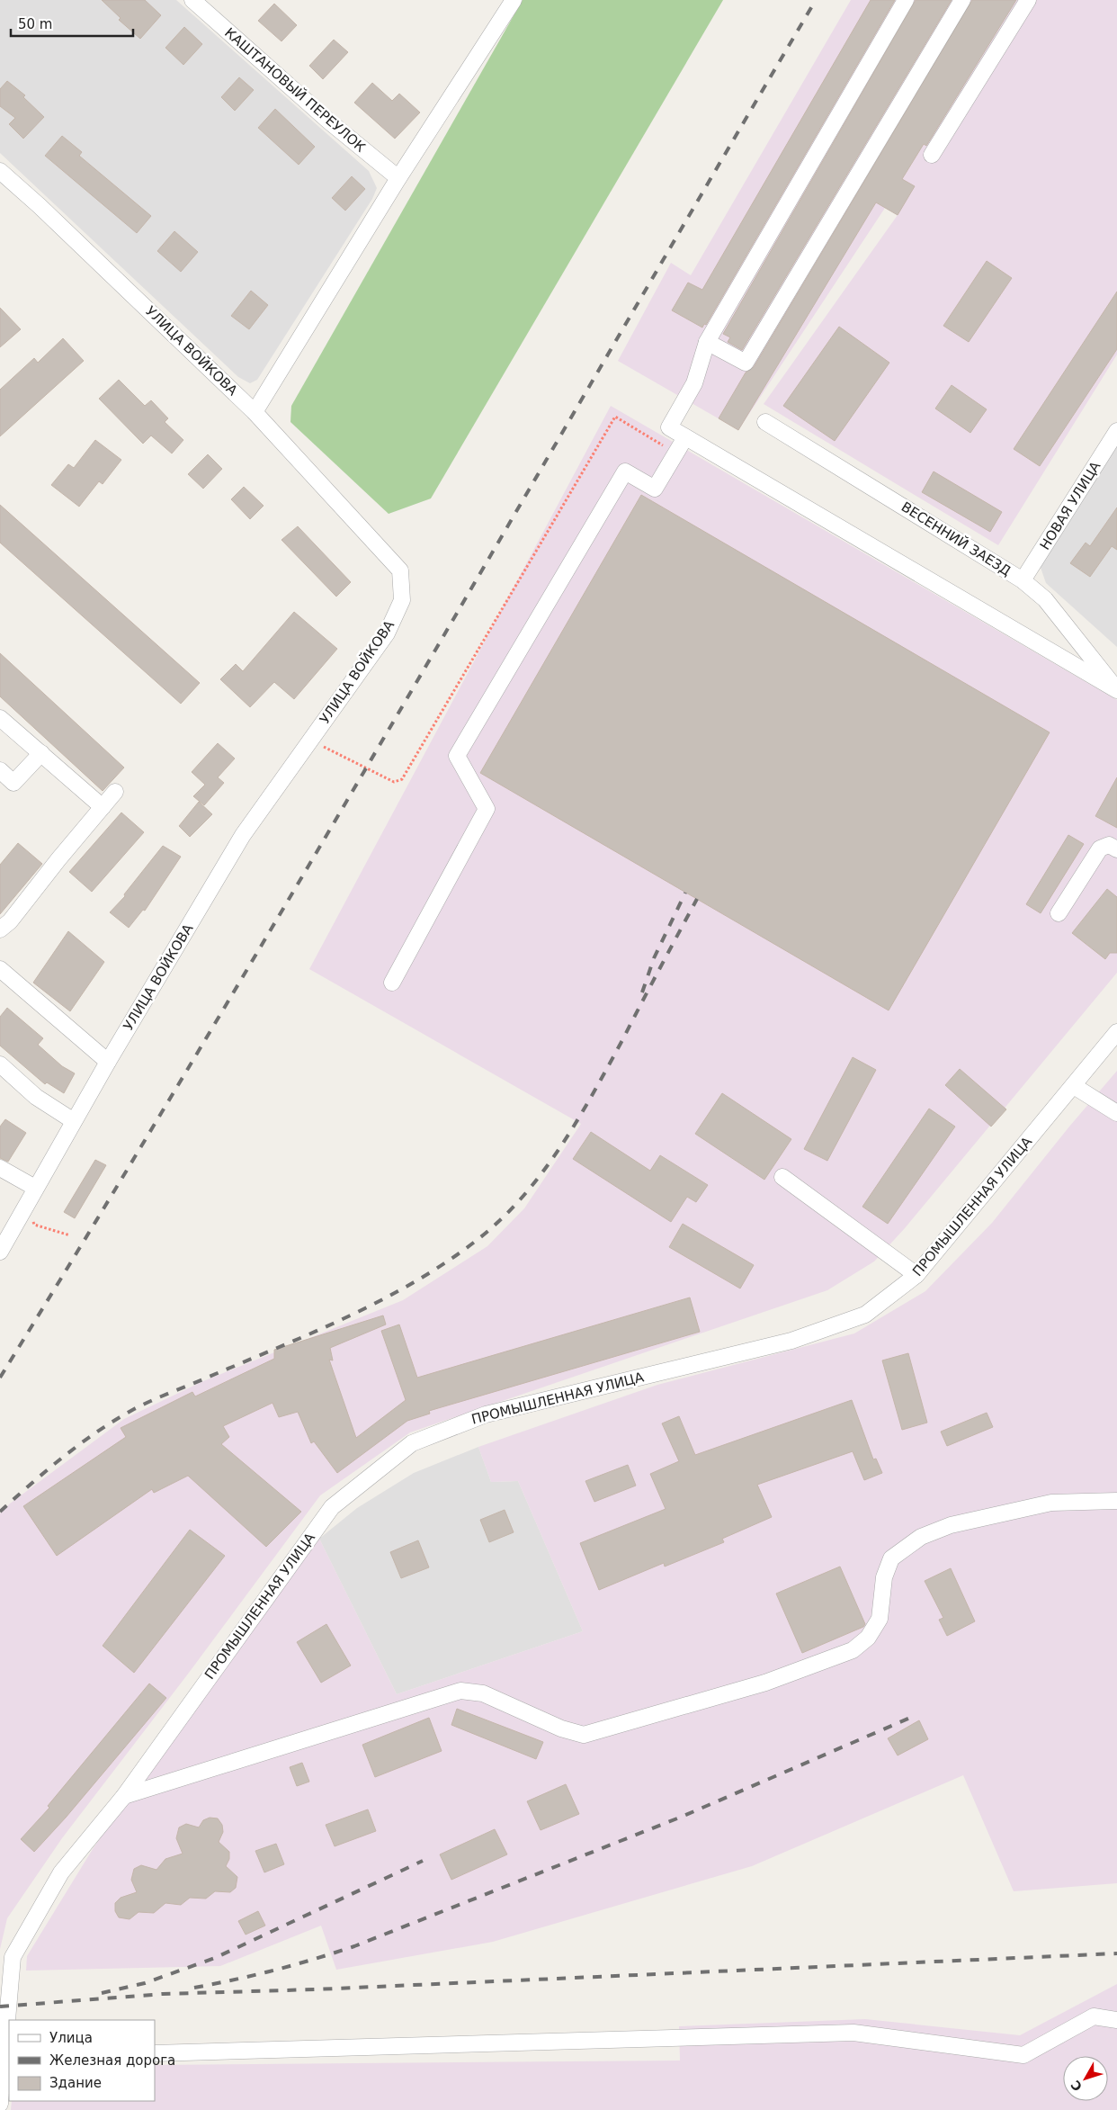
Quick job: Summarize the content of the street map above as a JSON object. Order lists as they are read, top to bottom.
{
  "streets": {
    "street": [
      "КАШТАНОВЫЙ ПЕРЕУЛОК",
      "УЛИЦА ВОЙКОВА",
      "НОВАЯ УЛИЦА",
      "ВЕСЕННИЙ ЗАЕЗД",
      "ПРОМЫШЛЕННАЯ УЛИЦА"
    ]
  },
  "crossings": [
    ["НОВАЯ УЛИЦА", "ВЕСЕННИЙ ЗАЕЗД"]
  ],
  "legend": ["Улица", "Железная дорога", "Здание"],
  "scale_bar": "50 m",
  "north": "bottom left"
}
